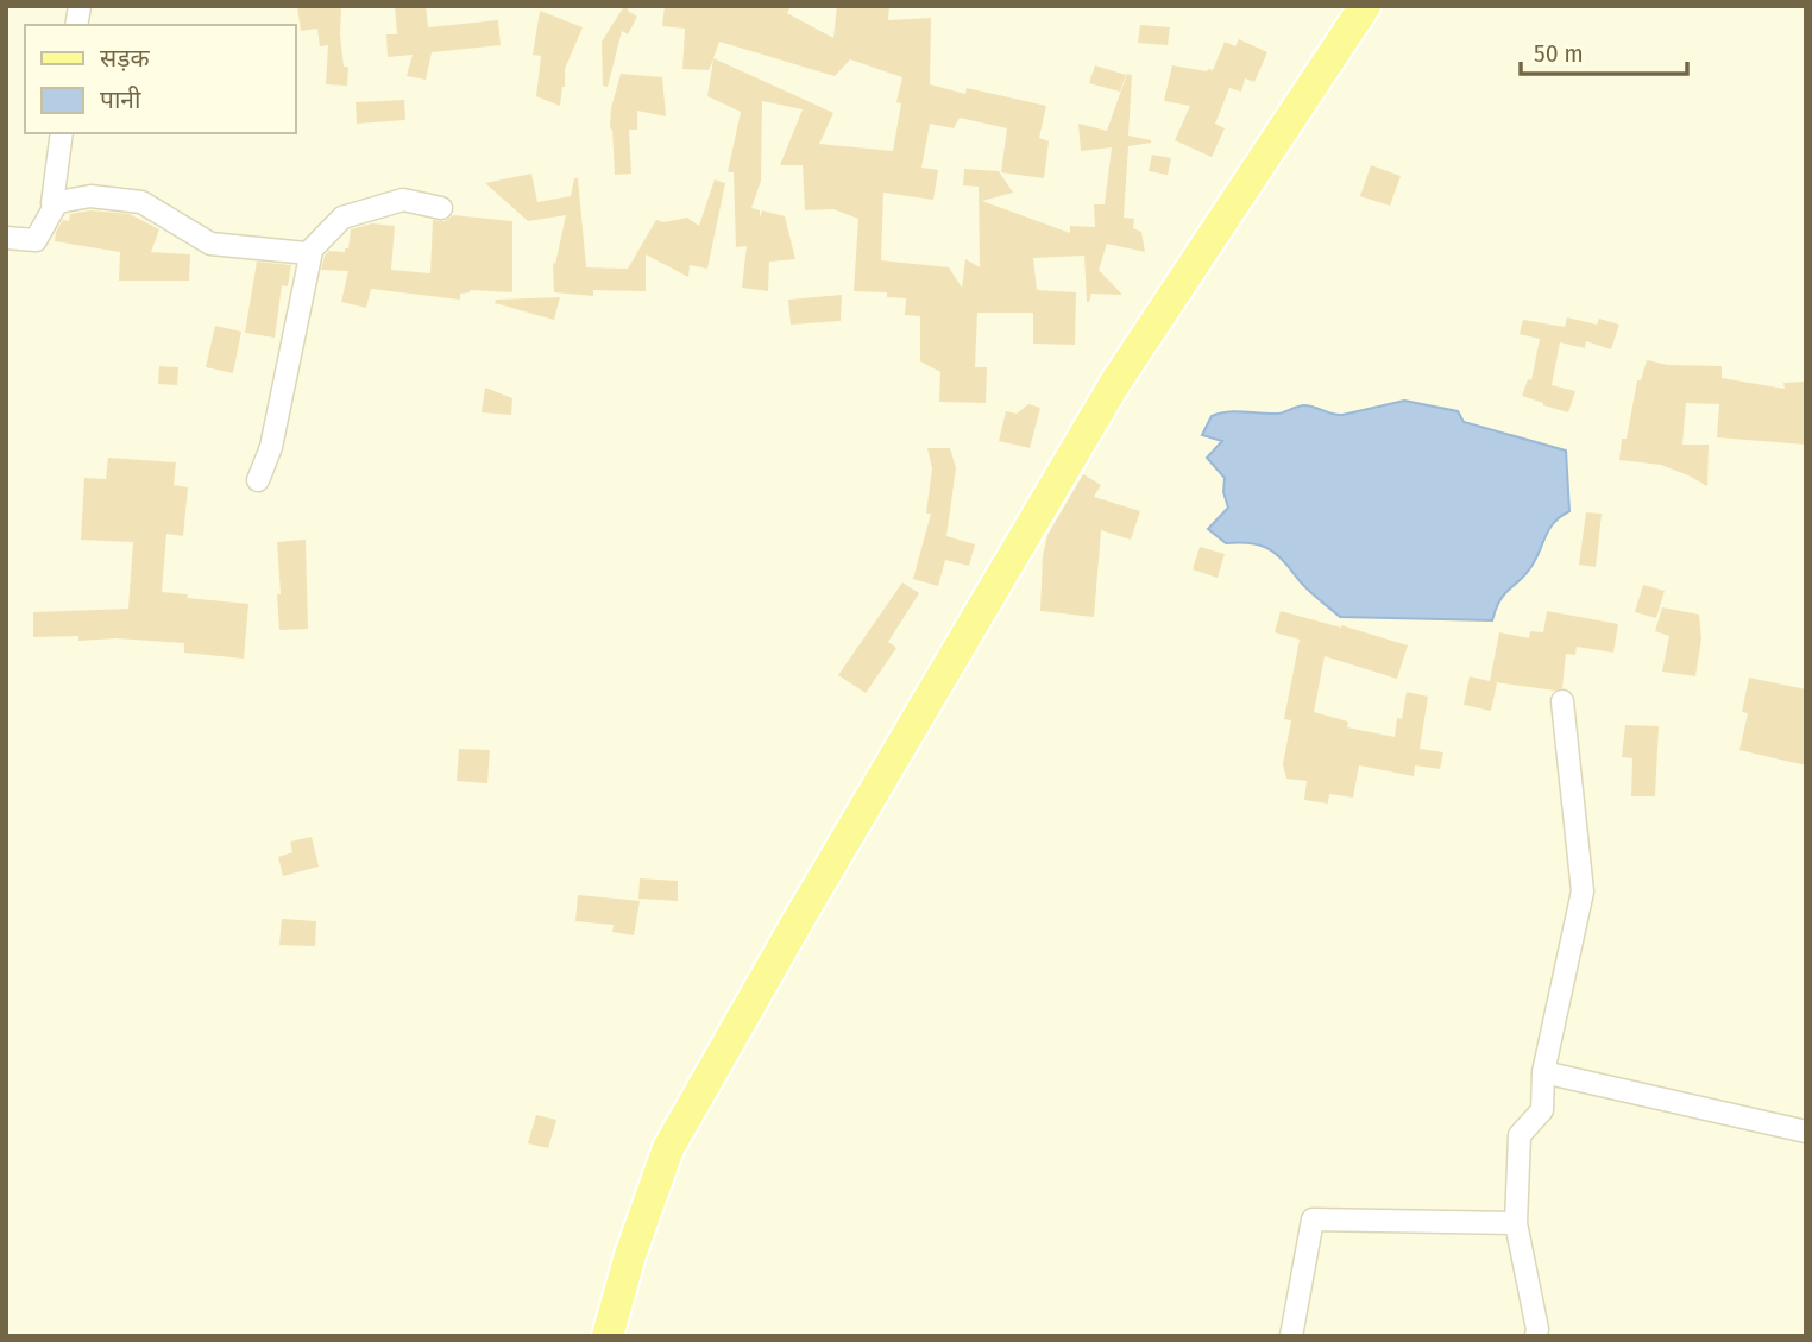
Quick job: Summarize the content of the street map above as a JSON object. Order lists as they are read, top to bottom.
{
  "legend": ["सड़क", "पानी"],
  "scale_bar": "50 m"
}
